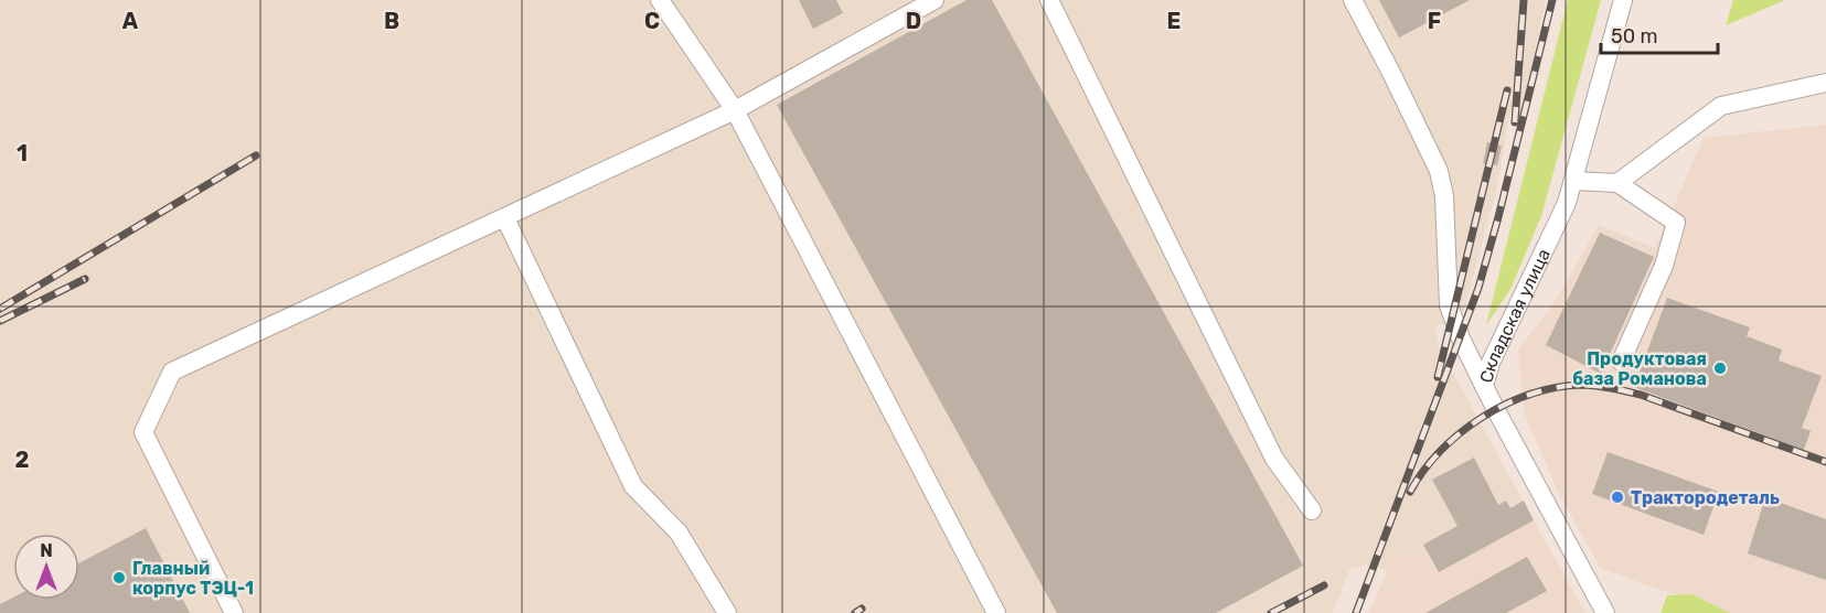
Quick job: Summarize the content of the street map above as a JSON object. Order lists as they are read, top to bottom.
{
  "streets": {
    "street": ["Складская улица"]
  },
  "places": ["Продуктовая база Романова", "Трактородеталь", "Главный корпус ТЭЦ-1"],
  "scale_bar": "50 m",
  "north": "top",
  "grid": {
    "columns": [
      "A",
      "B",
      "C",
      "D",
      "E",
      "F"
    ],
    "rows": ["1", "2"]
  }
}
